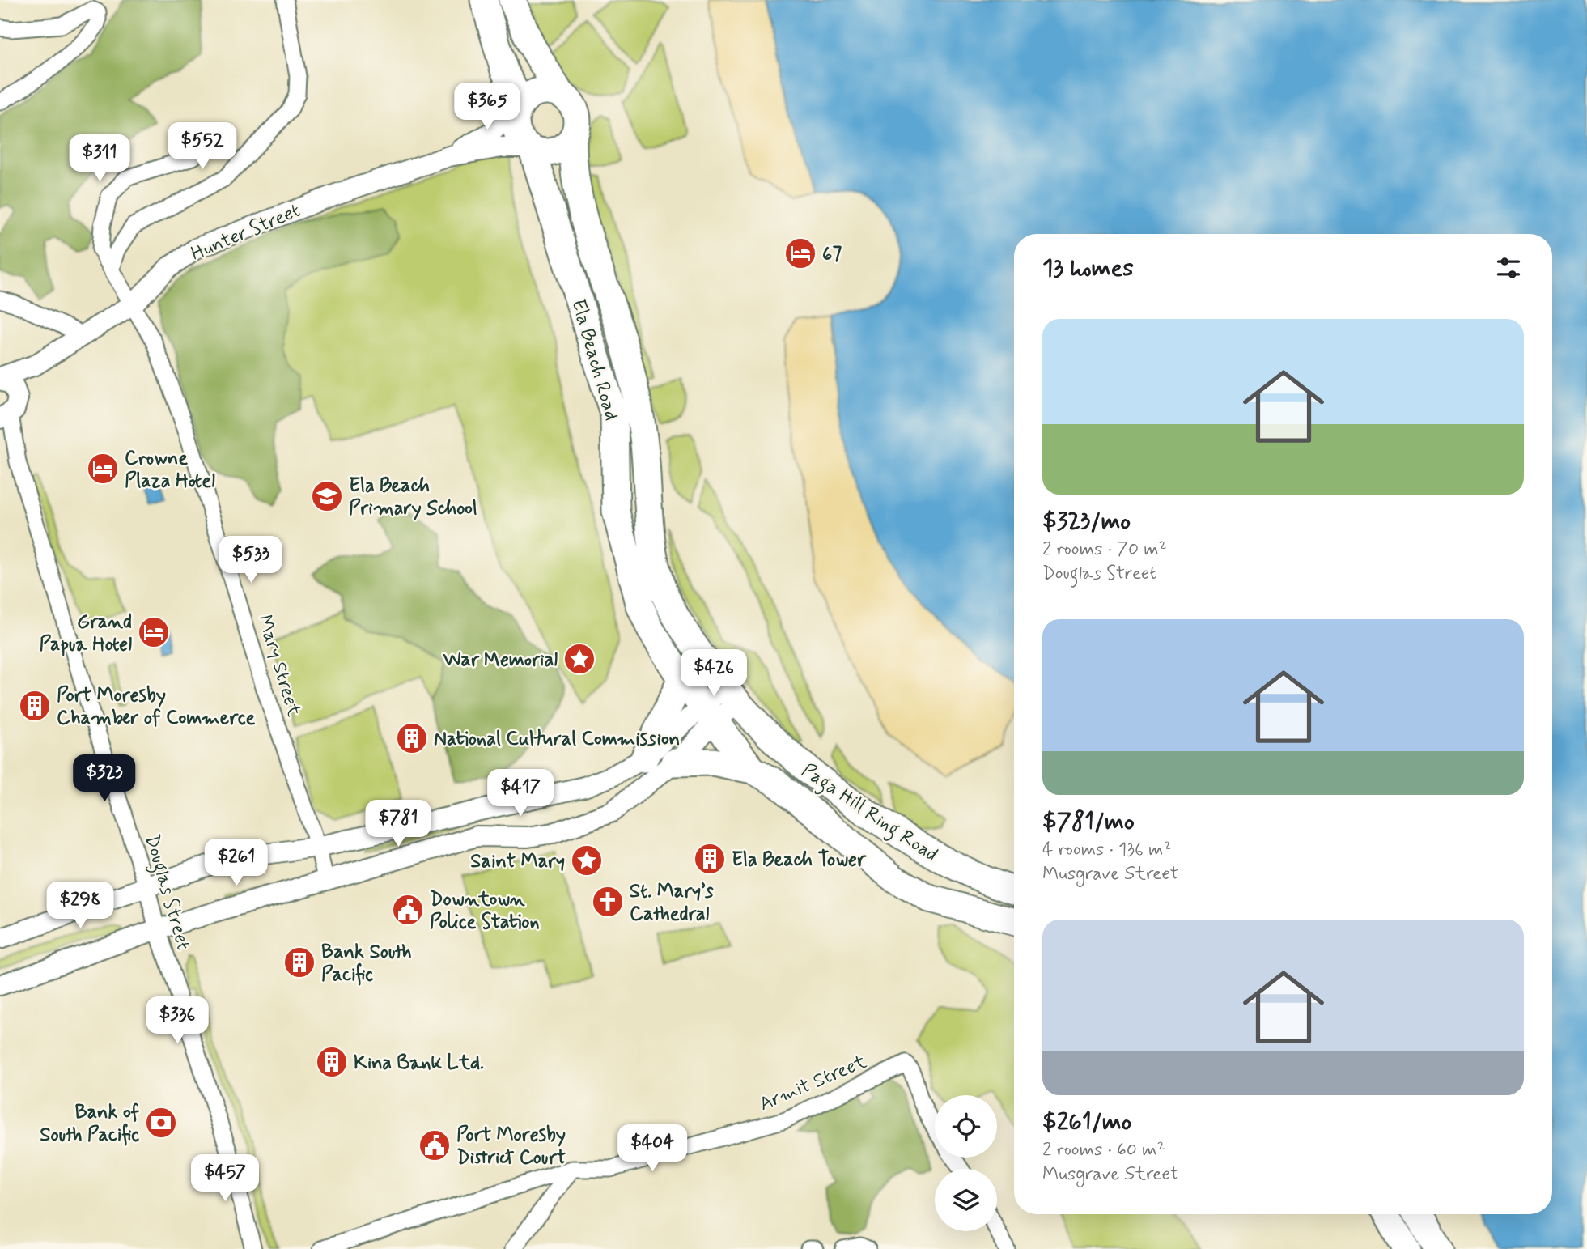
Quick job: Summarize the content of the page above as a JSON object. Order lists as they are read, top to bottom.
{
  "streets": {
    "highway": ["Ela Beach Road", "Paga Hill Ring Road"],
    "street": [
      "Hunter Street",
      "Mary Street",
      "Douglas Street",
      "Armit Street"
    ]
  },
  "crossings": [
    ["Hunter Street", "Ela Beach Road"],
    ["Hunter Street", "Mary Street"],
    ["Hunter Street", "Douglas Street"],
    ["Ela Beach Road", "Paga Hill Ring Road"]
  ],
  "places": {
    "hotel": ["67", "Crowne Plaza Hotel", "Grand Papua Hotel"],
    "school or university": ["Ela Beach Primary School"],
    "place": ["War Memorial", "Saint Mary"],
    "building": [
      "Port Moresby Chamber of Commerce",
      "National Cultural Commission",
      "Ela Beach Tower",
      "Bank South Pacific",
      "Kina Bank Ltd."
    ],
    "church": ["St. Mary’s Cathedral"],
    "public building": ["Downtown Police Station", "Port Moresby District Court"],
    "bank": ["Bank of South Pacific"]
  },
  "page": {
    "price": [
      "$365",
      "$552",
      "$311",
      "$533",
      "$426",
      "$323",
      "$417",
      "$781",
      "$261",
      "$298",
      "$336",
      "$404",
      "$457"
    ],
    "heading": "13 homes",
    "list": [
      {
        "name": "$323/mo",
        "note": "2 rooms · 70 m² · Douglas Street"
      },
      {
        "name": "$781/mo",
        "note": "4 rooms · 136 m² · Musgrave Street"
      },
      {
        "name": "$261/mo",
        "note": "2 rooms · 60 m² · Musgrave Street"
      }
    ]
  }
}
